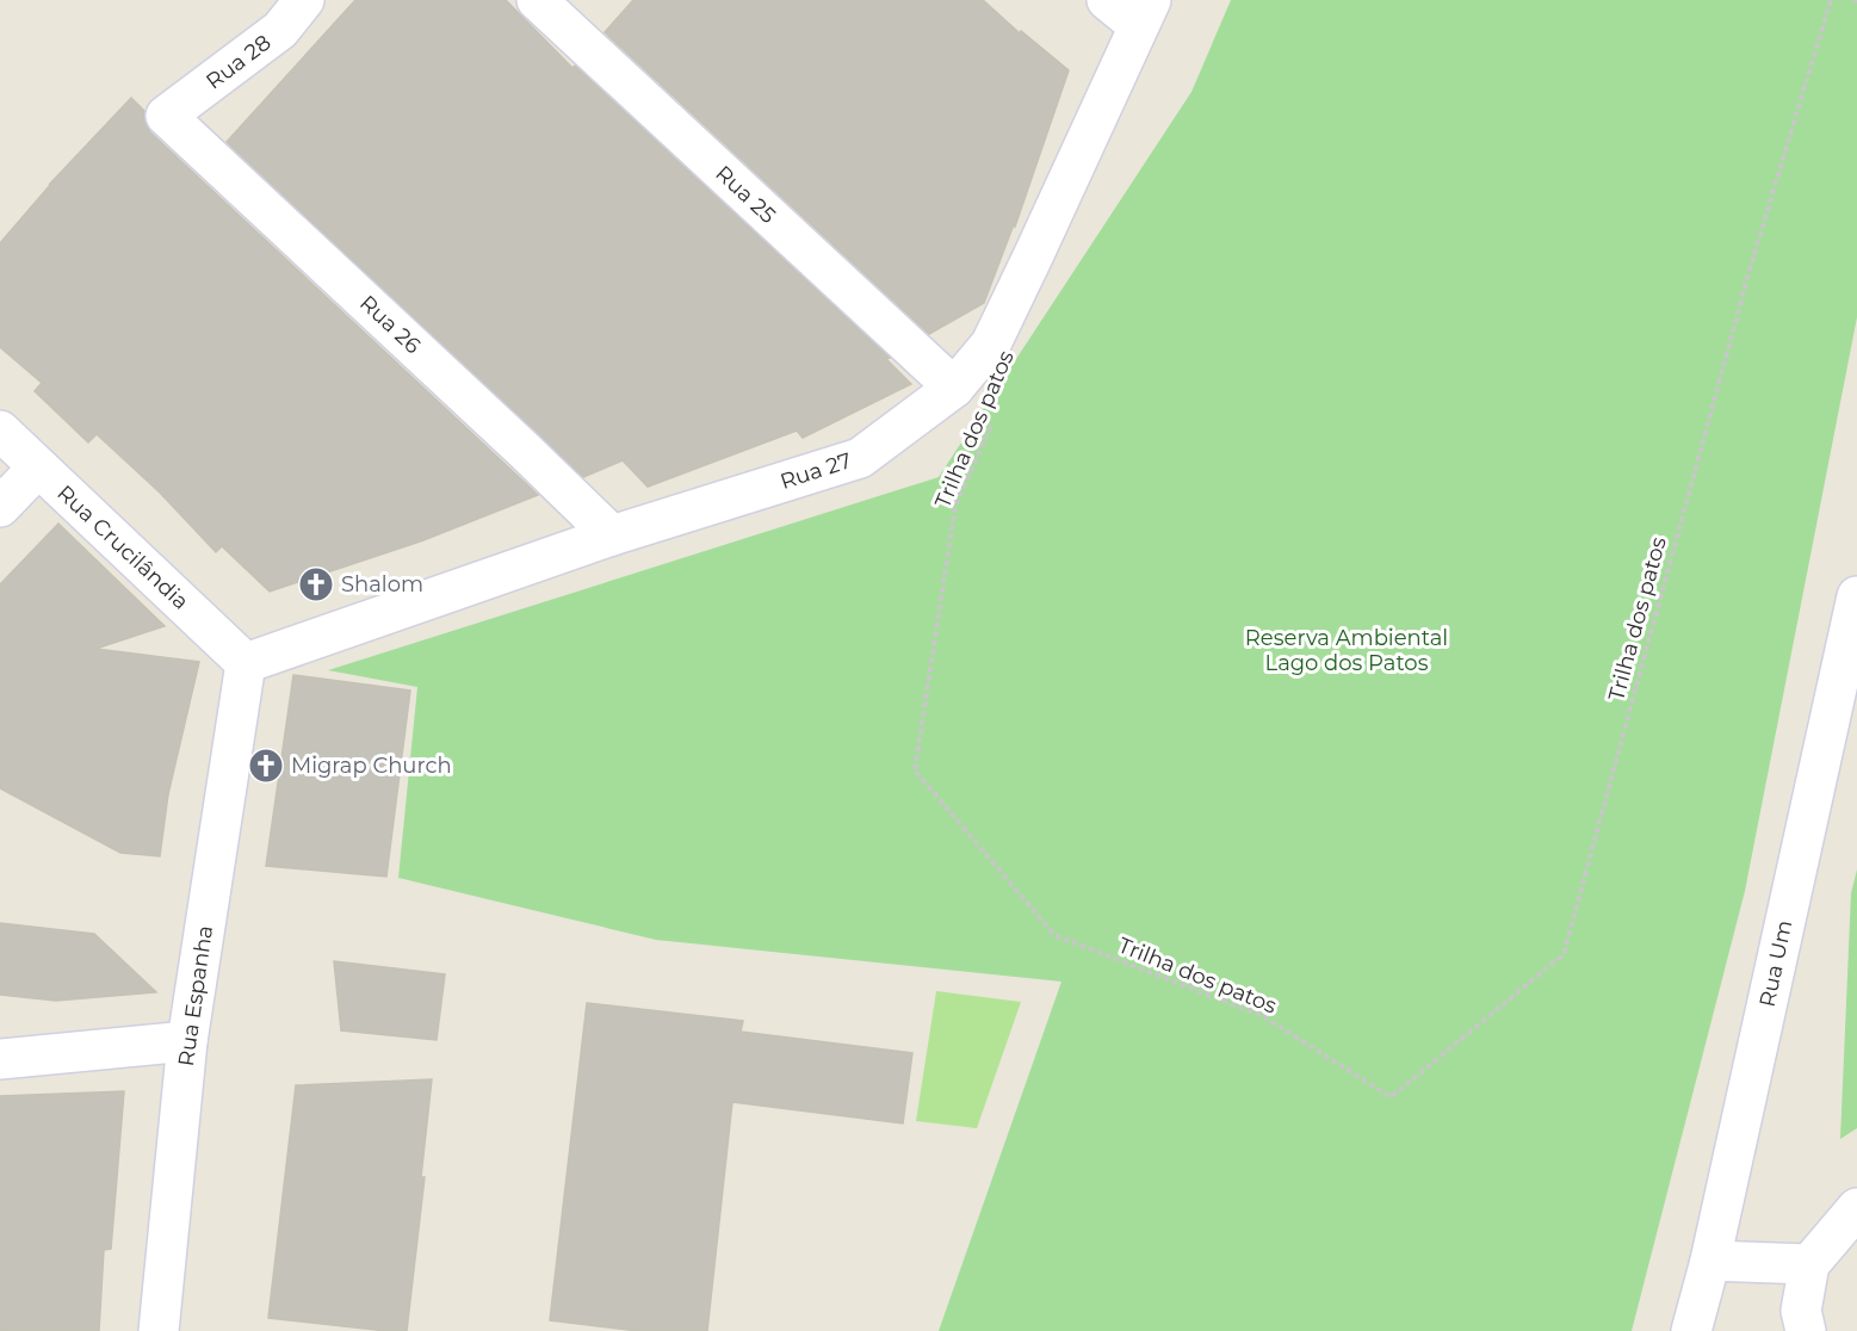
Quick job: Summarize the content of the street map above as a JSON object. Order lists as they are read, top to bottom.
{
  "streets": {
    "street": [
      "Rua 28",
      "Rua 25",
      "Rua 26",
      "Rua 27",
      "Rua Crucilândia",
      "Rua Um",
      "Rua Espanha"
    ],
    "path": ["Trilha dos patos"]
  },
  "crossings": [
    ["Rua 28", "Rua 26"],
    ["Rua 25", "Rua 27"],
    ["Rua 26", "Rua 27"],
    ["Rua 27", "Rua Crucilândia"],
    ["Rua 27", "Rua Espanha"],
    ["Rua Crucilândia", "Rua Espanha"]
  ],
  "parks": ["Reserva Ambiental Lago dos Patos"],
  "places": {
    "church": ["Shalom", "Migrap Church"]
  }
}
